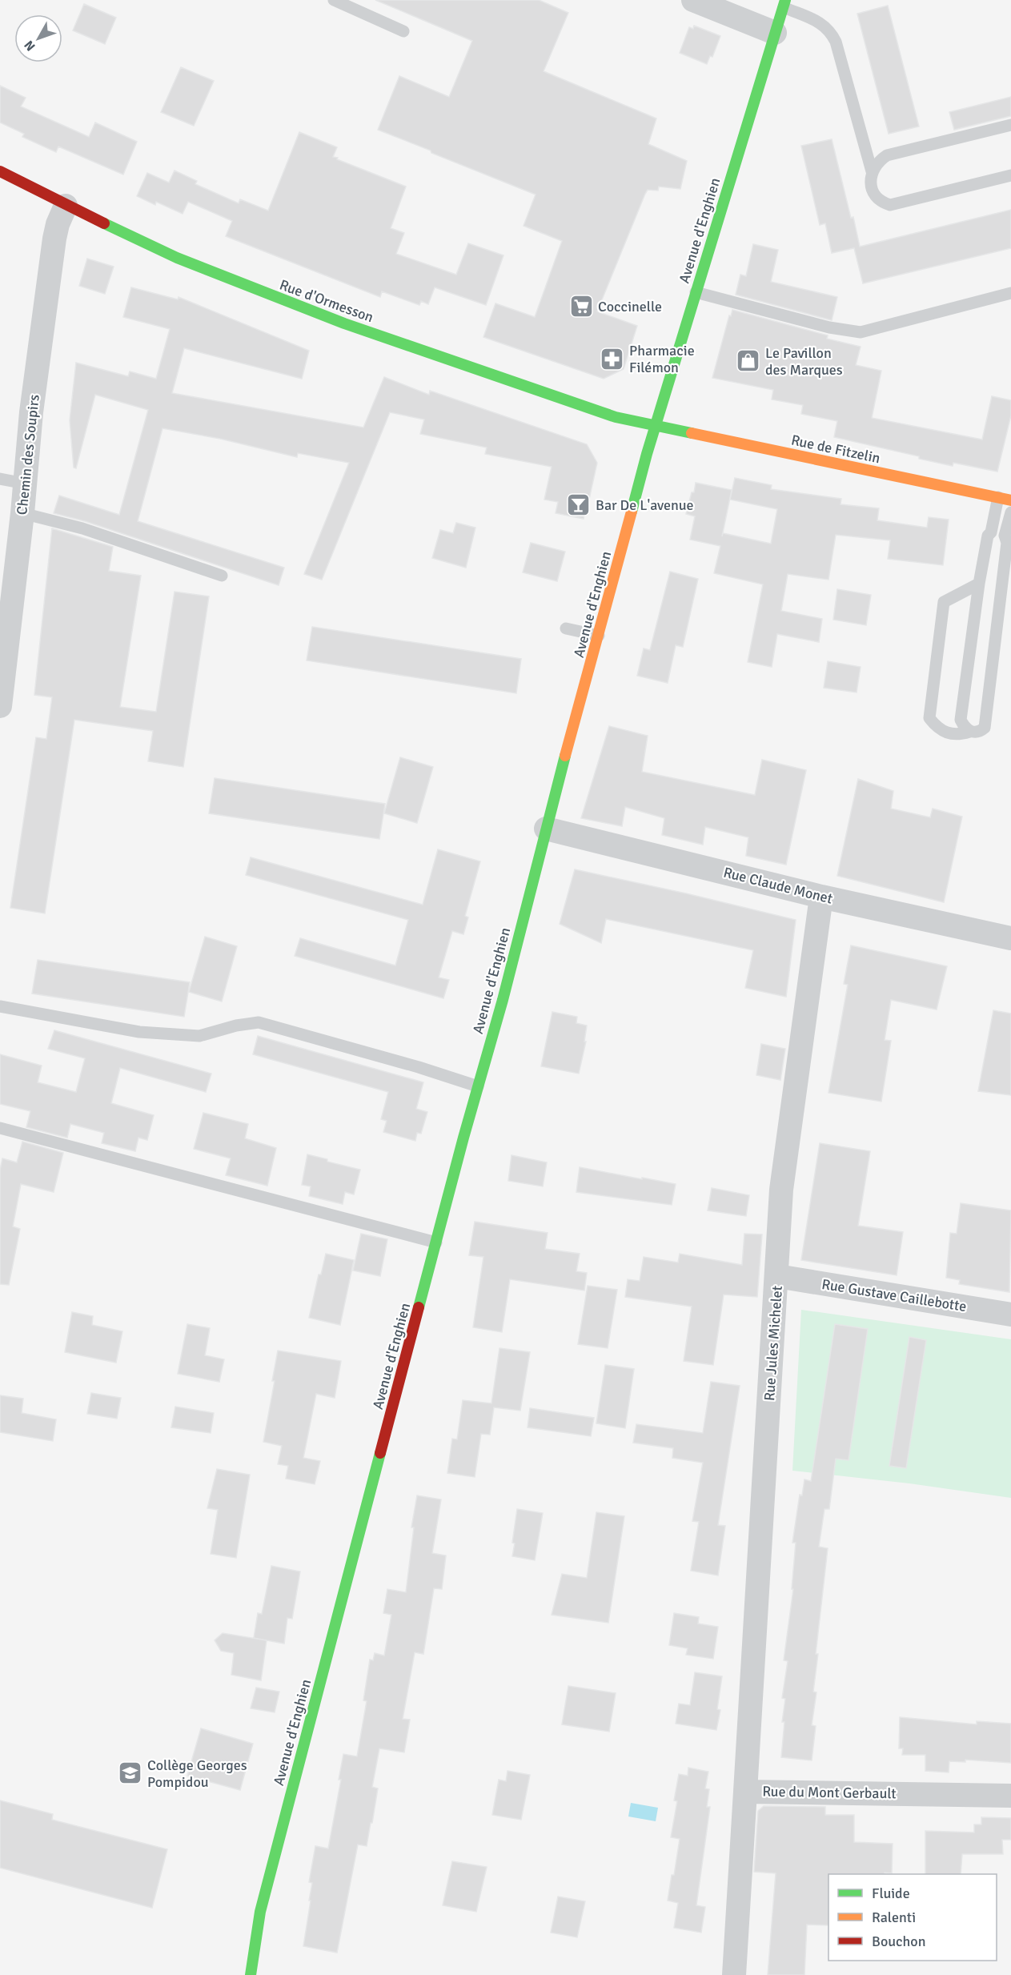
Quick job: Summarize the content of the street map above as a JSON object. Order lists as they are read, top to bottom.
{
  "streets": {
    "main road": ["Avenue d'Enghien", "Rue d'Ormesson", "Rue de Fitzelin"],
    "street": [
      "Chemin des Soupirs",
      "Rue Claude Monet",
      "Rue Gustave Caillebotte",
      "Rue Jules Michelet",
      "Rue du Mont Gerbault"
    ]
  },
  "crossings": [
    ["Avenue d'Enghien", "Rue d'Ormesson"],
    ["Avenue d'Enghien", "Rue de Fitzelin"],
    ["Avenue d'Enghien", "Rue Claude Monet"],
    ["Rue d'Ormesson", "Rue de Fitzelin"],
    ["Rue d'Ormesson", "Chemin des Soupirs"],
    ["Rue Claude Monet", "Rue Jules Michelet"],
    ["Rue Gustave Caillebotte", "Rue Jules Michelet"],
    ["Rue Jules Michelet", "Rue du Mont Gerbault"]
  ],
  "places": {
    "supermarket": ["Coccinelle"],
    "pharmacy": ["Pharmacie Filémon"],
    "shop": ["Le Pavillon des Marques"],
    "bar": ["Bar De L'avenue"],
    "school or university": ["Collège Georges Pompidou"]
  },
  "legend": ["Fluide", "Ralenti", "Bouchon"],
  "north": "bottom left"
}
